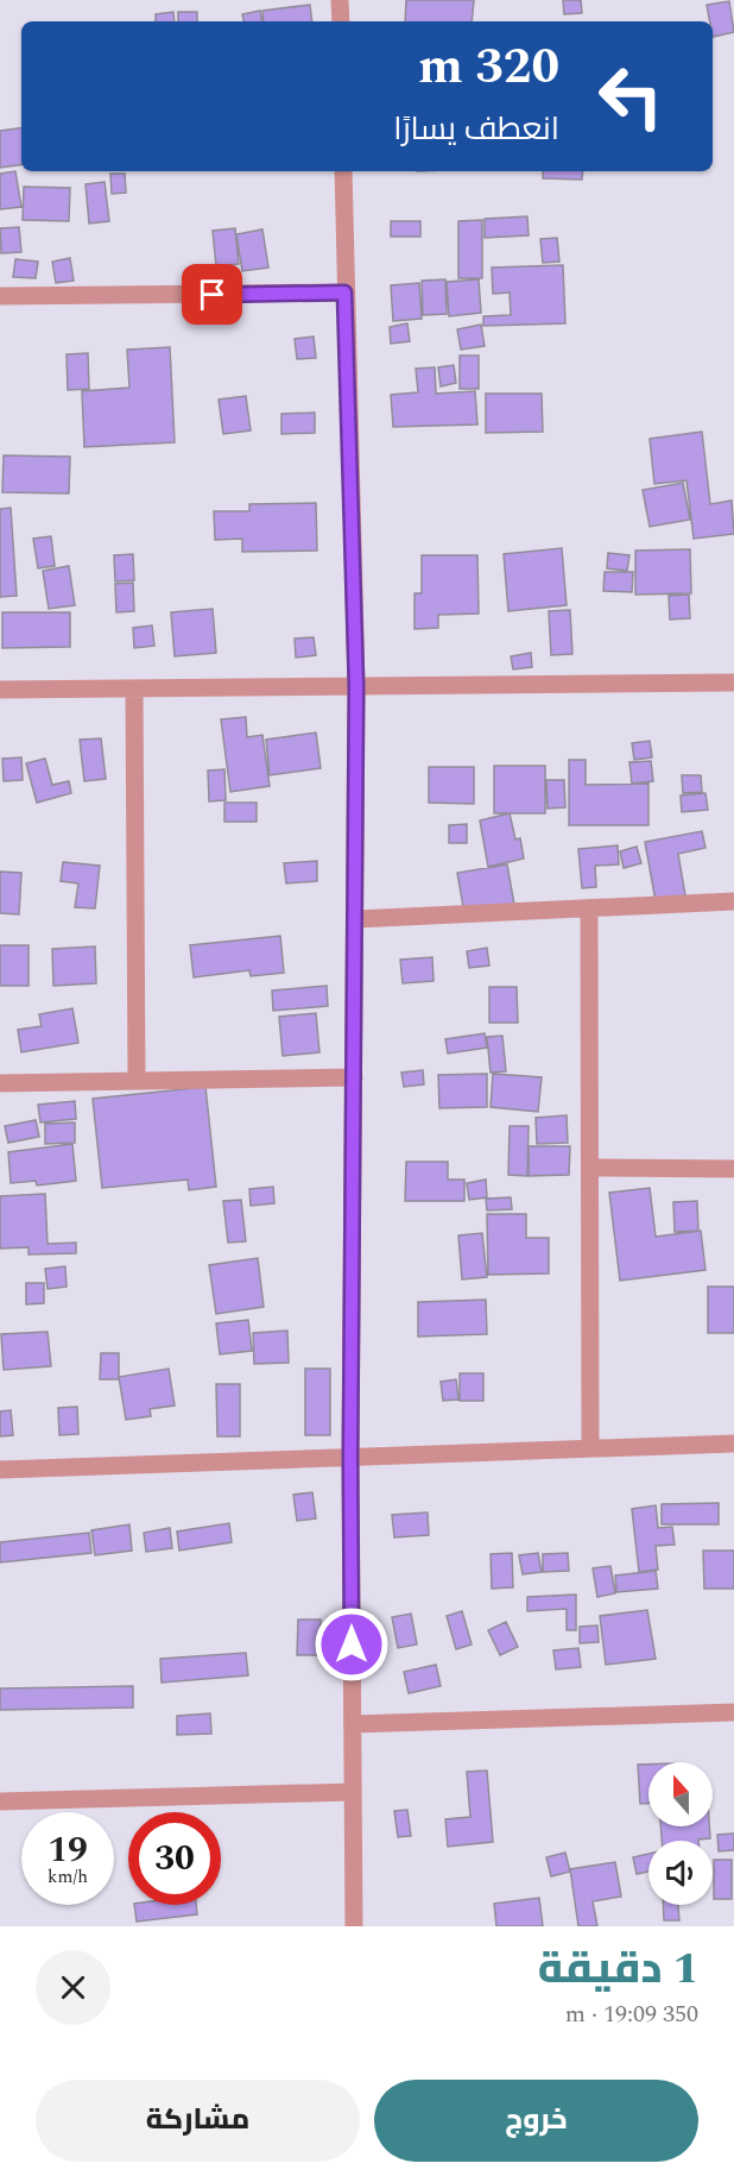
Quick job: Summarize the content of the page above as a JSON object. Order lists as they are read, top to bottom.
{
  "north": "top",
  "page": {
    "turn": ["320 m", "انعطف يسارًا"],
    "speed": "19 km/h",
    "limit": "30",
    "heading": ["1 دقيقة", "350 m · 19:09"],
    "buttons": ["خروج", "مشاركة"]
  }
}
